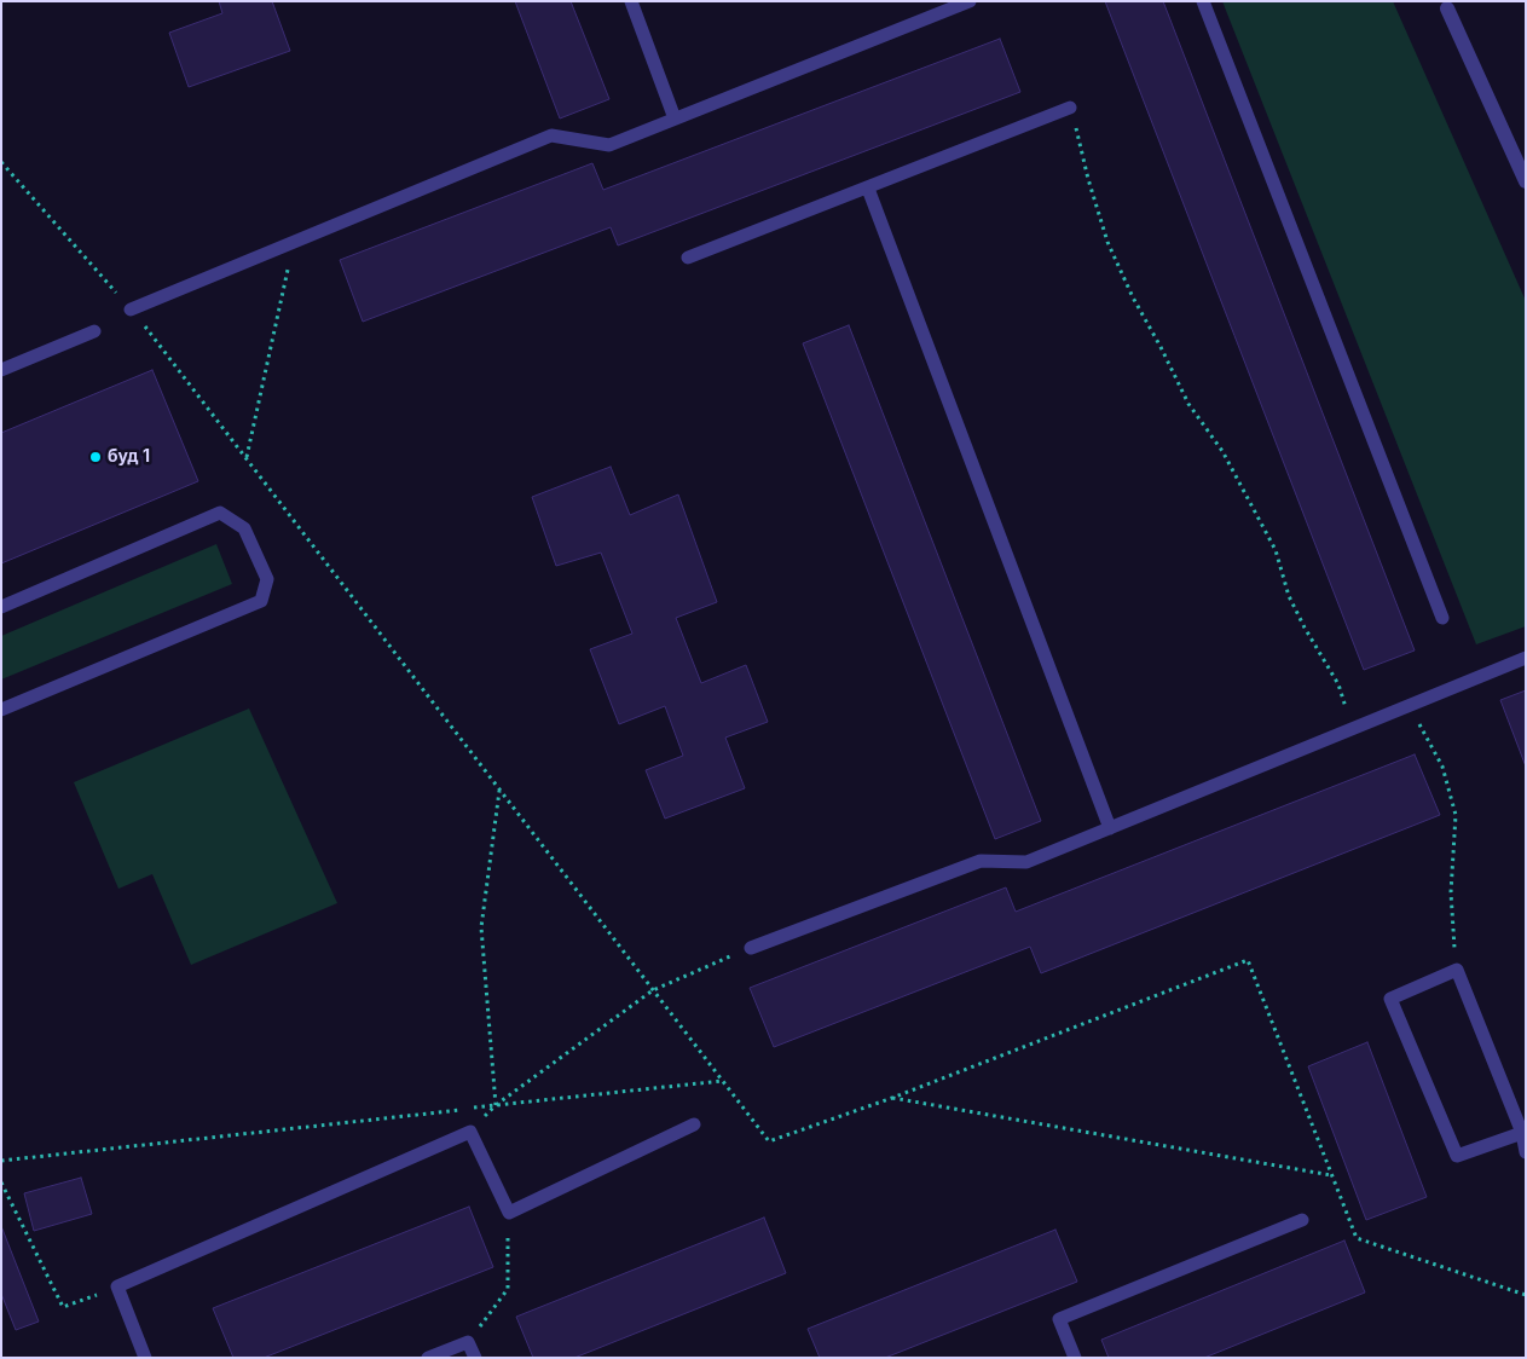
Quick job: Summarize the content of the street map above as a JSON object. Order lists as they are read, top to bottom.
{
  "places": ["буд 1"]
}
